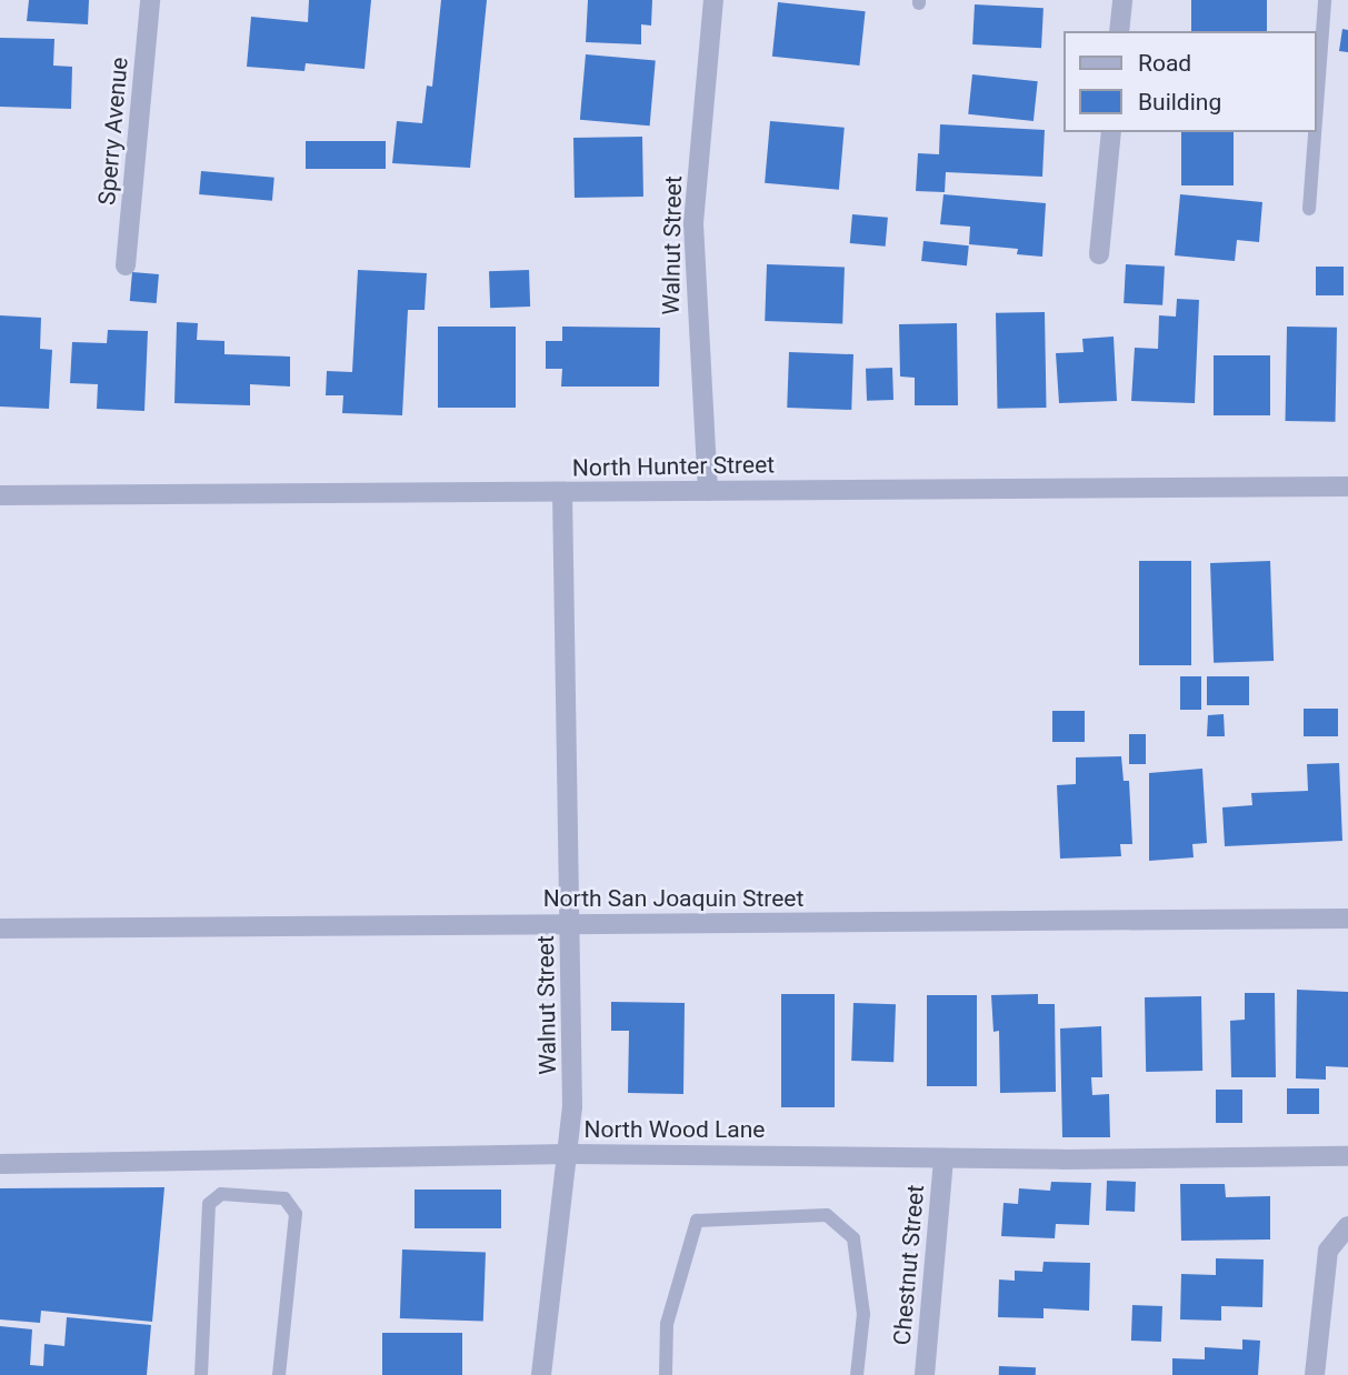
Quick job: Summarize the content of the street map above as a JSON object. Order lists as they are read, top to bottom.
{
  "streets": {
    "street": [
      "Sperry Avenue",
      "Walnut Street",
      "North Hunter Street",
      "North San Joaquin Street",
      "North Wood Lane",
      "Chestnut Street"
    ]
  },
  "crossings": [
    ["Walnut Street", "North Hunter Street"],
    ["Walnut Street", "North San Joaquin Street"],
    ["Walnut Street", "North Wood Lane"],
    ["North Wood Lane", "Chestnut Street"]
  ],
  "legend": ["Road", "Building"]
}
